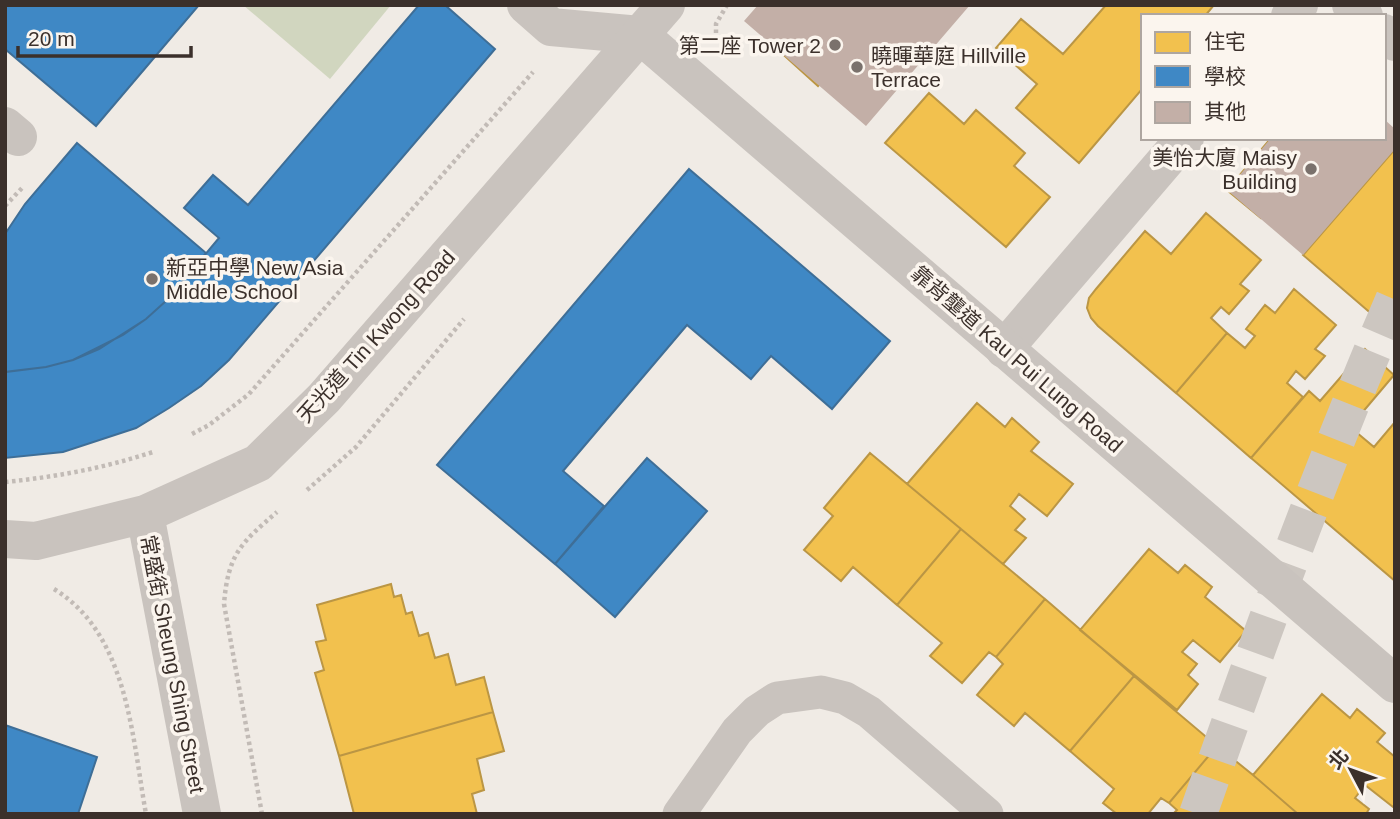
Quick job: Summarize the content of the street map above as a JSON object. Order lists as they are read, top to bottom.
{
  "streets": {
    "street": ["天光道 Tin Kwong Road", "靠背壟道 Kau Pui Lung Road", "常盛街 Sheung Shing Street"]
  },
  "crossings": [
    ["天光道 Tin Kwong Road", "靠背壟道 Kau Pui Lung Road"],
    ["天光道 Tin Kwong Road", "常盛街 Sheung Shing Street"]
  ],
  "places": [
    "第二座 Tower 2",
    "曉暉華庭 Hillville Terrace",
    "美怡大廈 Maisy Building",
    "新亞中學 New Asia Middle School"
  ],
  "legend": ["住宅", "學校", "其他"],
  "scale_bar": "20 m",
  "north": "top left"
}
